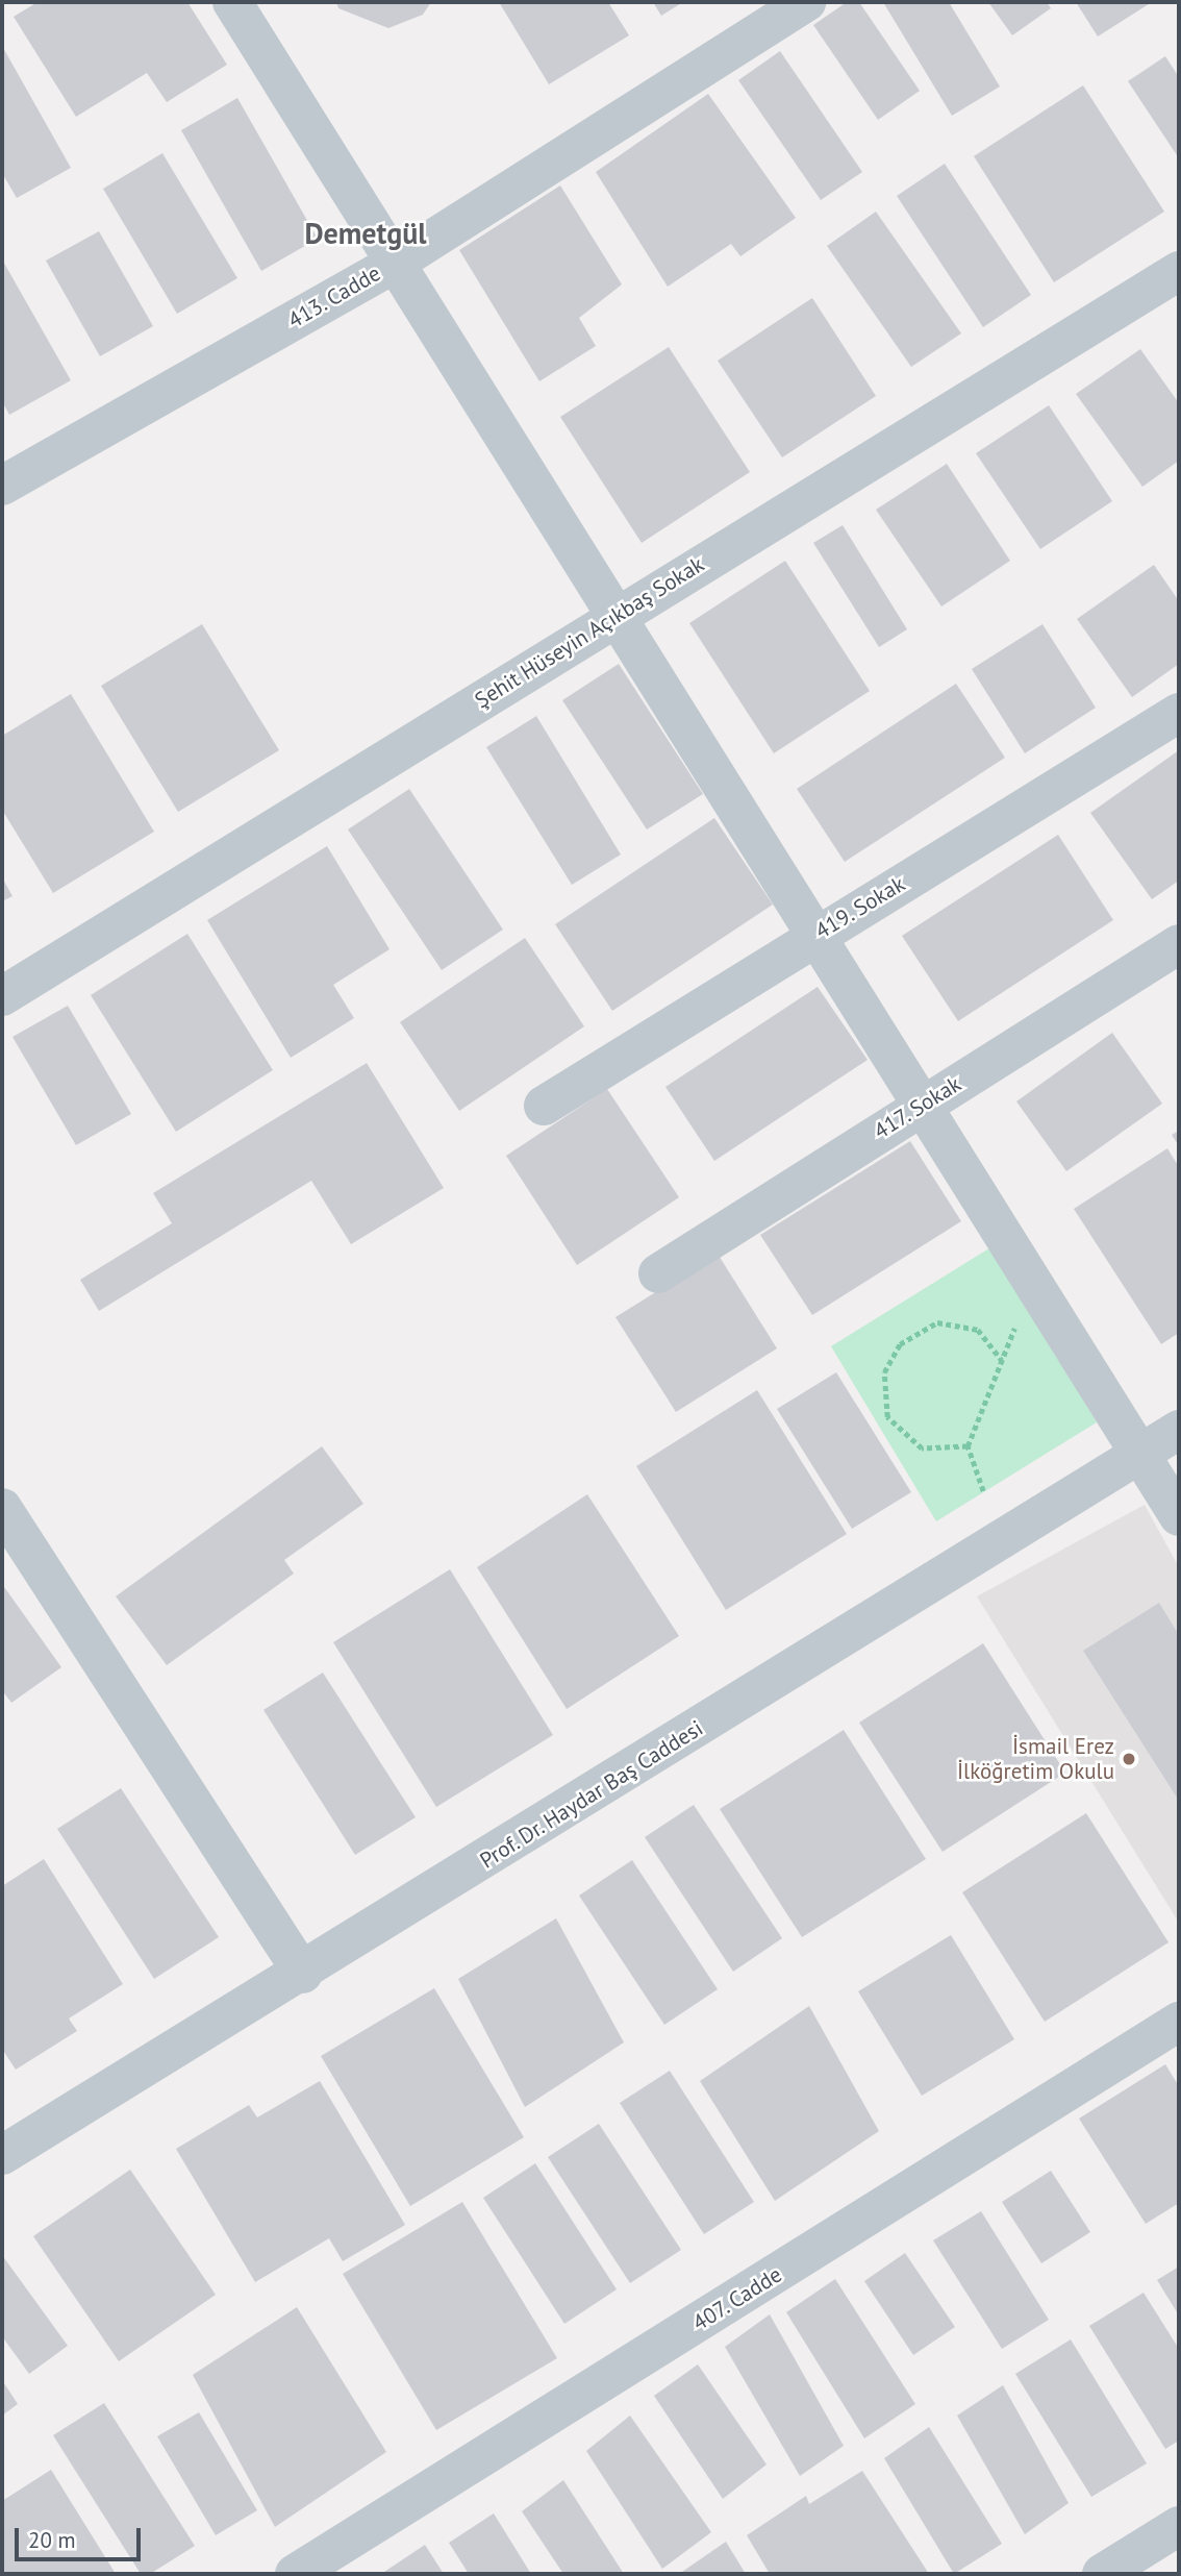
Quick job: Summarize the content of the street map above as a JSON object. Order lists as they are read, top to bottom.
{
  "streets": {
    "street": [
      "413. Cadde",
      "Şehit Hüseyin Açıkbaş Sokak",
      "419. Sokak",
      "417. Sokak",
      "Prof. Dr. Haydar Baş Caddesi",
      "407. Cadde"
    ]
  },
  "districts": ["Demetgül"],
  "places": ["İsmail Erez İlköğretim Okulu"],
  "scale_bar": "20 m"
}
